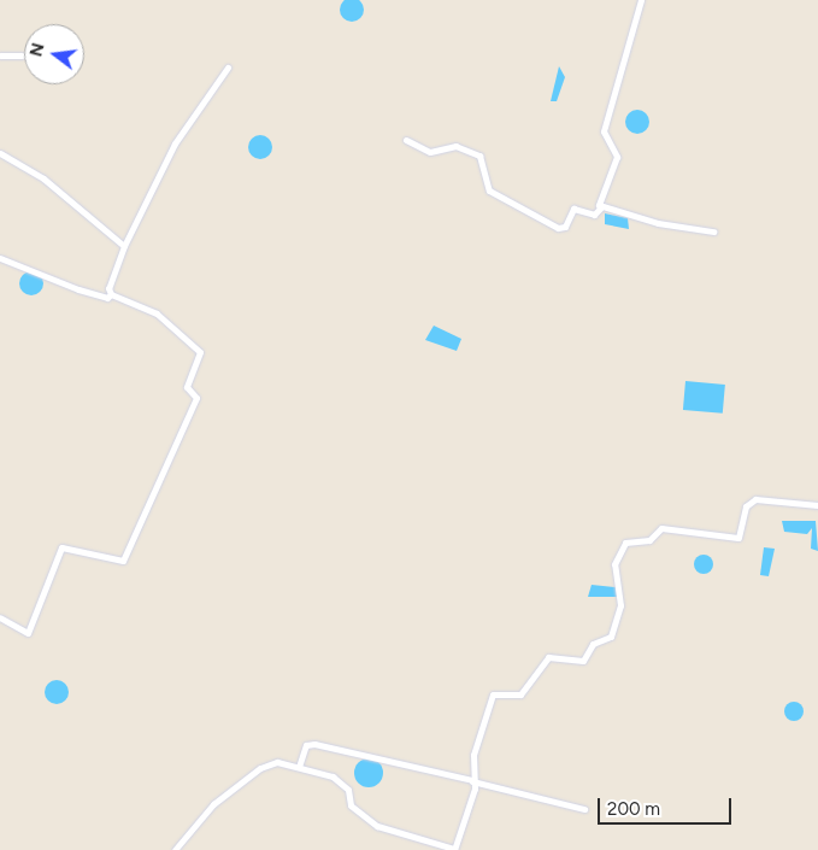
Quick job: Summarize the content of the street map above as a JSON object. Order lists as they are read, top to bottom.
{
  "scale_bar": "200 m",
  "north": "left"
}
